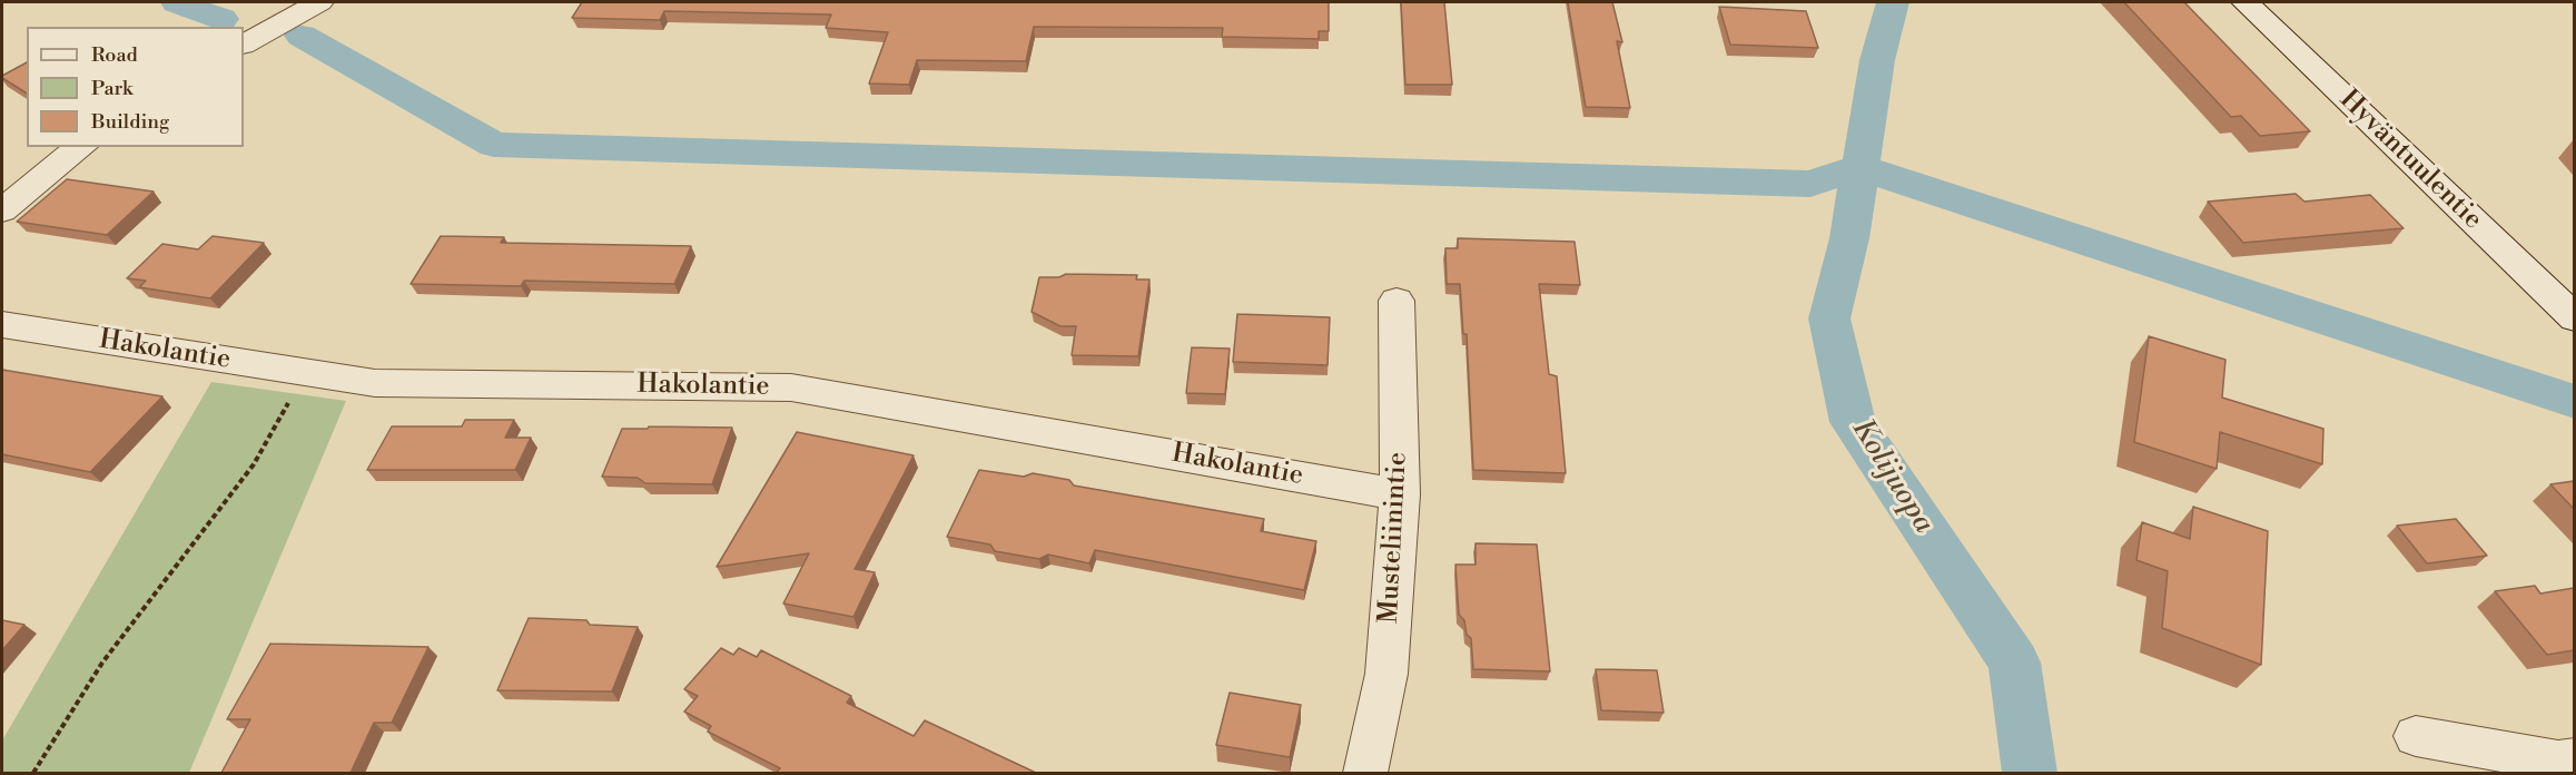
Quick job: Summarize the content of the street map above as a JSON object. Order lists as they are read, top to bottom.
{
  "streets": {
    "street": ["Hyväntuulentie", "Hakolantie", "Musteliinintie"]
  },
  "crossings": [
    ["Hakolantie", "Musteliinintie"]
  ],
  "water": ["Kolijuopa"],
  "legend": ["Road", "Park", "Building"]
}
